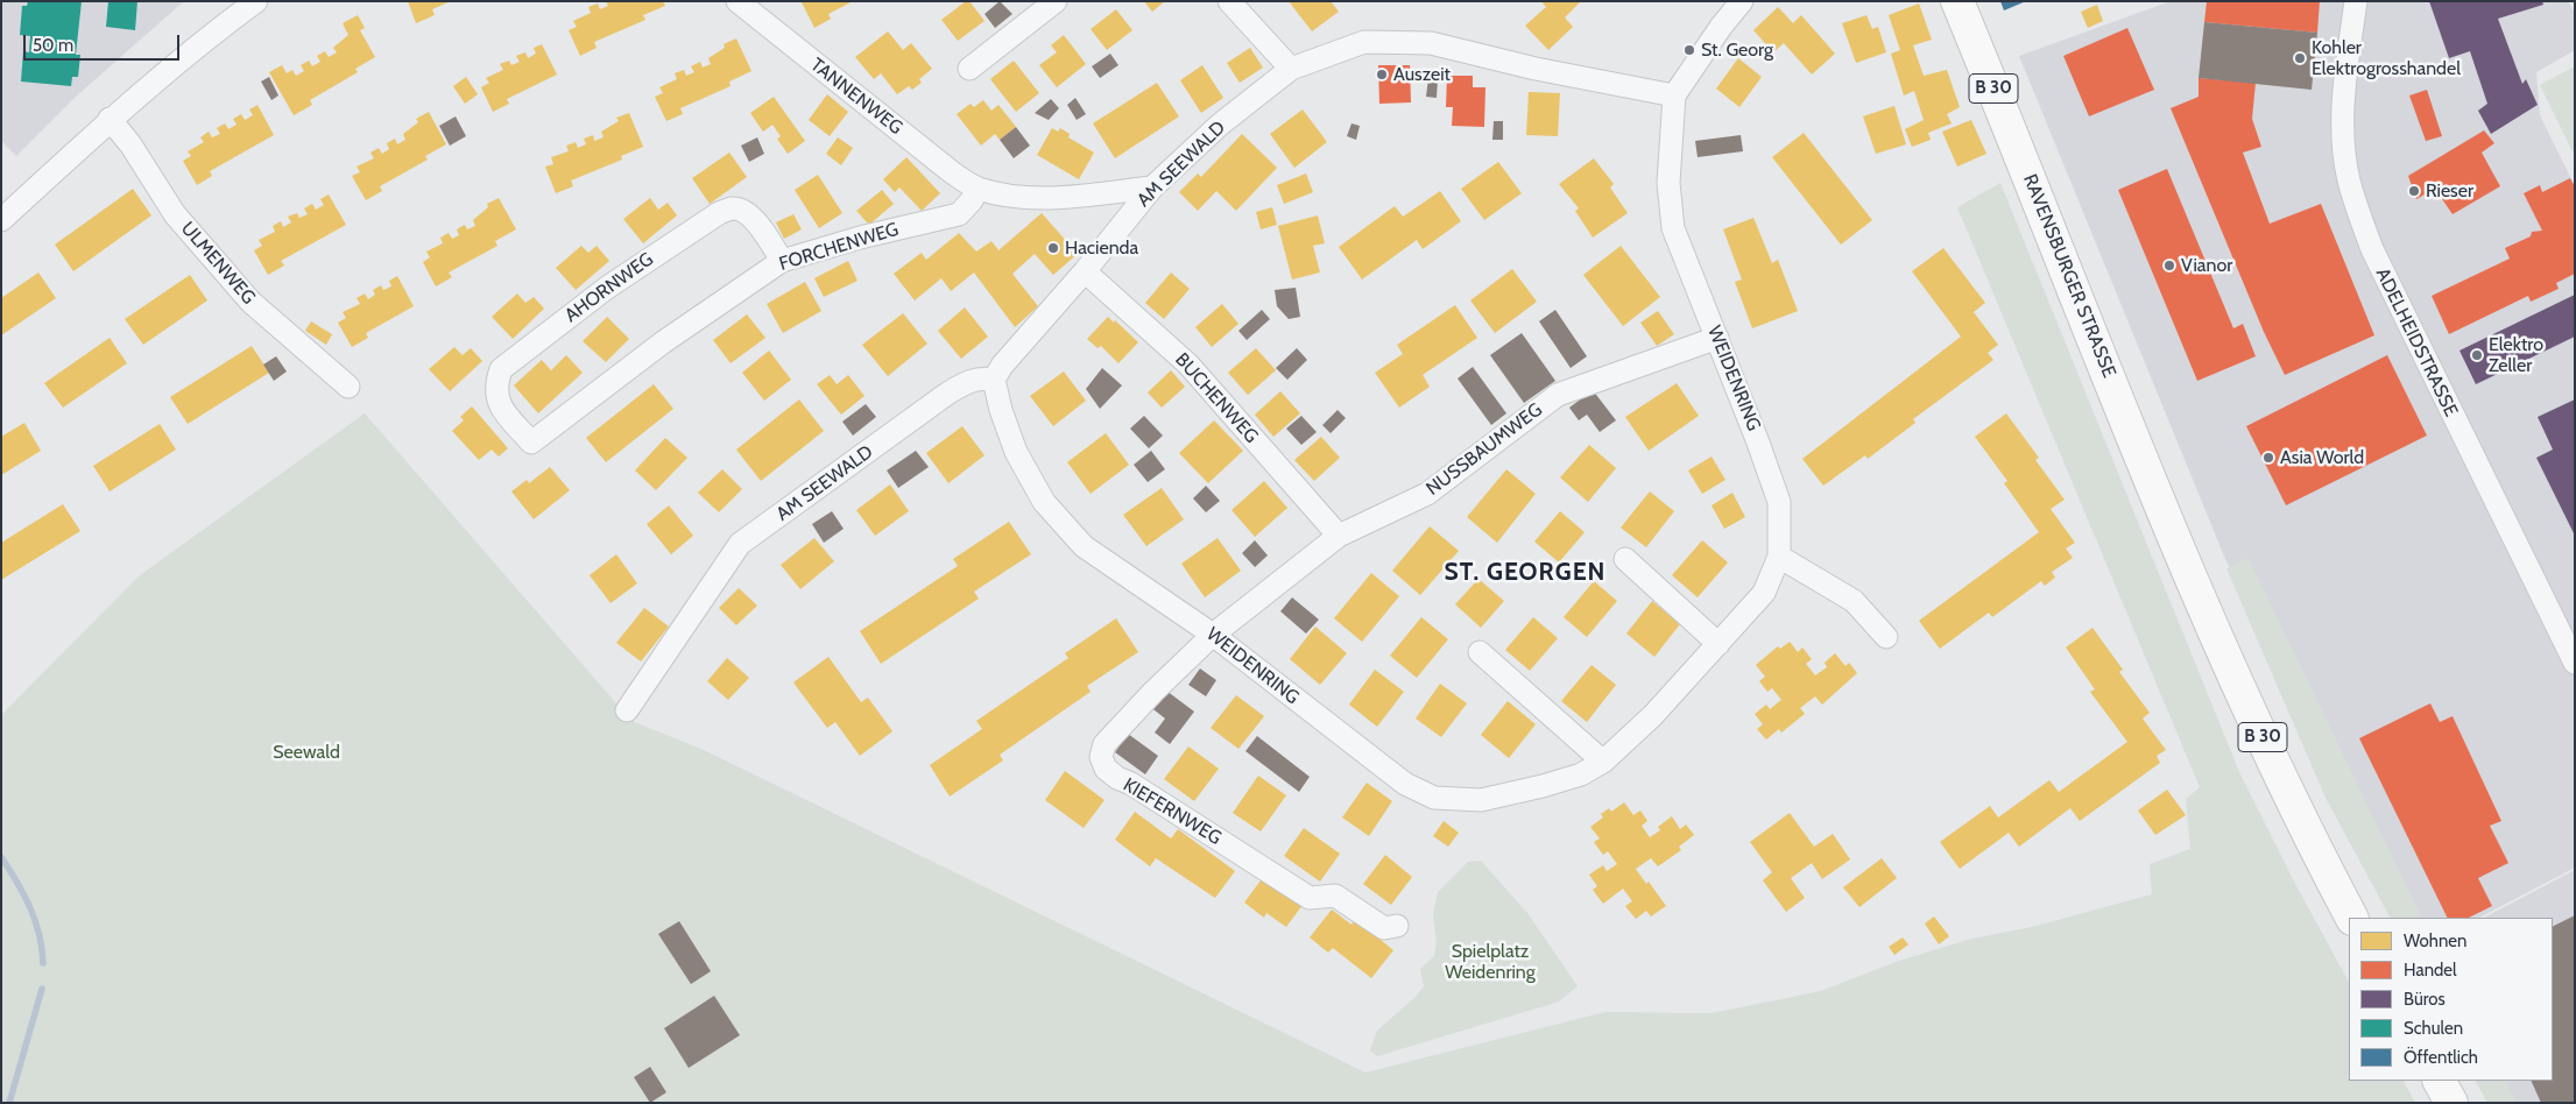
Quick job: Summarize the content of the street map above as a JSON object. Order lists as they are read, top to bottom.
{
  "streets": {
    "main road": ["B 30", "RAVENSBURGER STRASSE"],
    "street": [
      "TANNENWEG",
      "AM SEEWALD",
      "FORCHENWEG",
      "ULMENWEG",
      "AHORNWEG",
      "ADELHEIDSTRASSE",
      "WEIDENRING",
      "BUCHENWEG",
      "NUSSBAUMWEG",
      "KIEFERNWEG"
    ]
  },
  "crossings": [
    ["TANNENWEG", "FORCHENWEG"],
    ["AM SEEWALD", "WEIDENRING"],
    ["AM SEEWALD", "BUCHENWEG"],
    ["FORCHENWEG", "AHORNWEG"],
    ["WEIDENRING", "NUSSBAUMWEG"],
    ["WEIDENRING", "KIEFERNWEG"],
    ["BUCHENWEG", "NUSSBAUMWEG"],
    ["NUSSBAUMWEG", "KIEFERNWEG"]
  ],
  "districts": ["ST. GEORGEN"],
  "parks": ["Seewald", "Spielplatz Weidenring"],
  "places": [
    "St. Georg",
    "Kohler Elektrogrosshandel",
    "Auszeit",
    "Rieser",
    "Hacienda",
    "Vianor",
    "Elektro Zeller",
    "Asia World"
  ],
  "legend": [
    "Wohnen",
    "Handel",
    "Büros",
    "Schulen",
    "Öffentlich"
  ],
  "scale_bar": "50 m"
}
